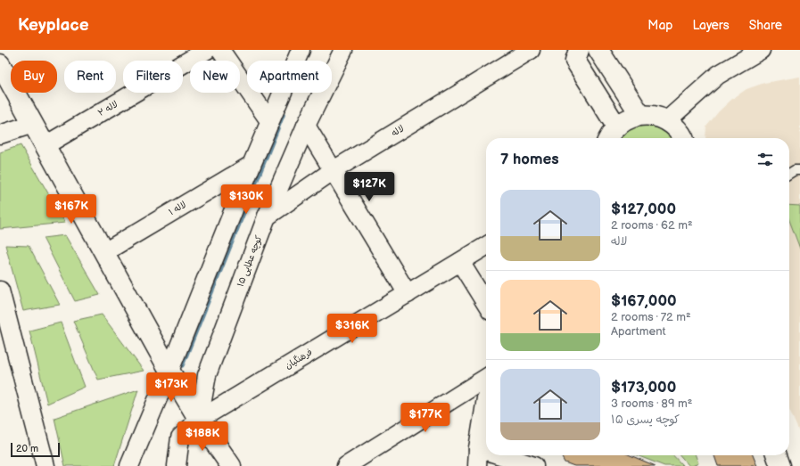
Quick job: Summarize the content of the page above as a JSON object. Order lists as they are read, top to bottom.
{
  "streets": {
    "street": [
      "لاله ۲",
      "لاله",
      "لاله ۱",
      "کوچه عطایی ۱۵",
      "فرهنگیان"
    ]
  },
  "crossings": [
    ["لاله", "کوچه عطایی ۱۵"],
    ["کوچه عطایی ۱۵", "فرهنگیان"]
  ],
  "scale_bar": "20 m",
  "page": {
    "header": "Keyplace",
    "nav": ["Map", "Layers", "Share"],
    "chip": [
      "Buy",
      "Rent",
      "Filters",
      "New",
      "Apartment"
    ],
    "heading": "7 homes",
    "price": [
      "$127K",
      "$130K",
      "$167K",
      "$316K",
      "$173K",
      "$177K",
      "$188K"
    ],
    "list": [
      {
        "name": "$127,000",
        "note": "2 rooms · 62 m² · لاله"
      },
      {
        "name": "$167,000",
        "note": "2 rooms · 72 m² · Apartment"
      },
      {
        "name": "$173,000",
        "note": "3 rooms · 89 m² · کوچه یسری ۱۵"
      }
    ],
    "scale": "20 m"
  }
}
